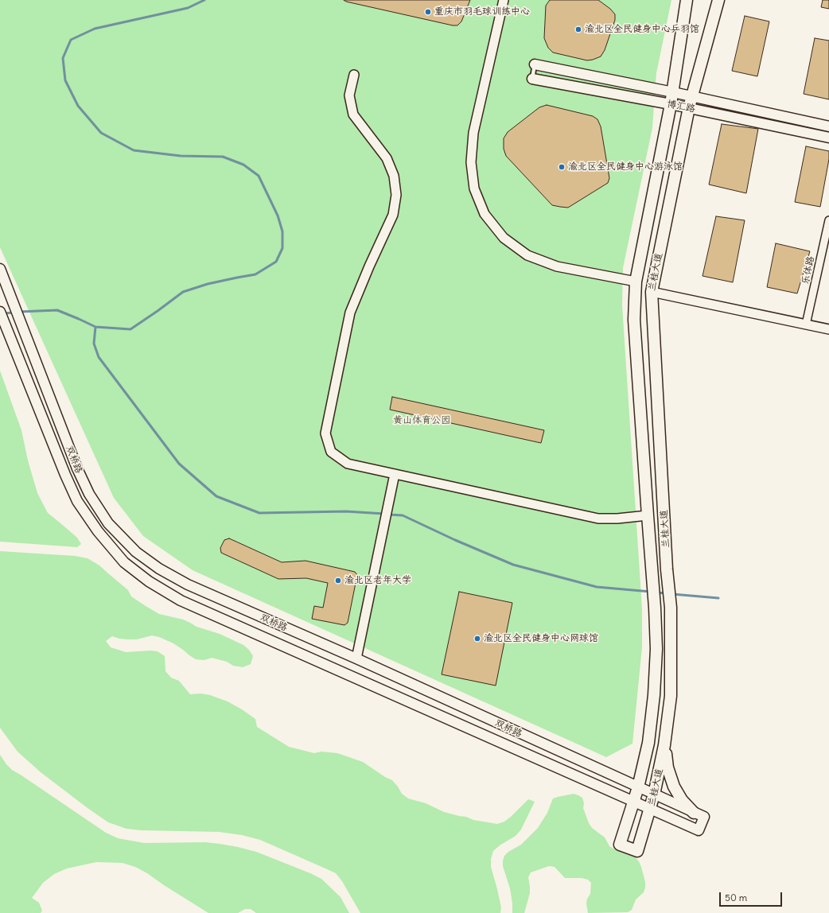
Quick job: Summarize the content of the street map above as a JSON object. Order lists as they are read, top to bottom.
{
  "streets": {
    "main road": ["博汇路", "兰桂大道", "双桥路"],
    "street": ["乐体路"]
  },
  "crossings": [
    ["博汇路", "兰桂大道"],
    ["兰桂大道", "双桥路"]
  ],
  "parks": ["黄山体育公园"],
  "places": [
    "重庆市羽毛球训练中心",
    "渝北区全民健身中心乒羽馆",
    "渝北区全民健身中心游泳馆",
    "渝北区老年大学",
    "渝北区全民健身中心网球馆"
  ],
  "scale_bar": "50 m"
}
